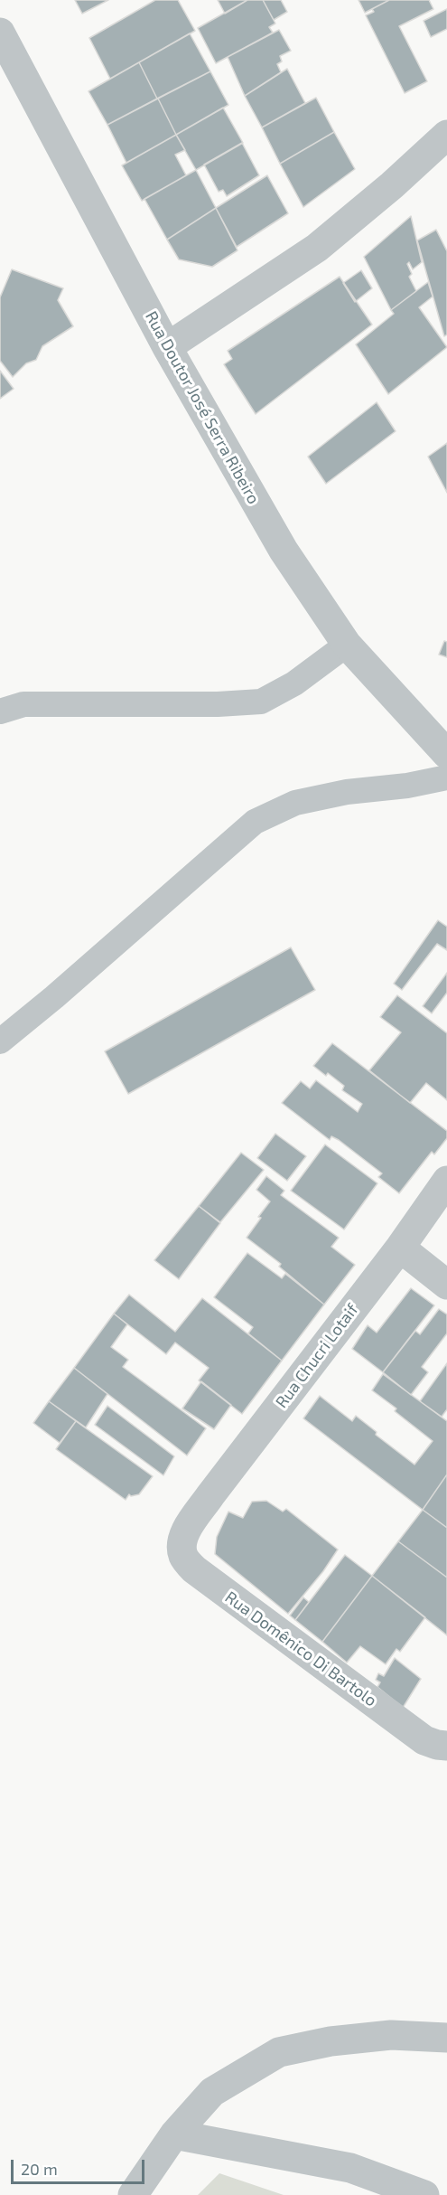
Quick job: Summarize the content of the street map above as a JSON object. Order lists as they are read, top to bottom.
{
  "streets": {
    "street": ["Rua Doutor José Serra Ribeiro", "Rua Chucri Lotaif", "Rua Domênico Di Bartolo"]
  },
  "crossings": [
    ["Rua Chucri Lotaif", "Rua Domênico Di Bartolo"]
  ],
  "scale_bar": "20 m"
}
